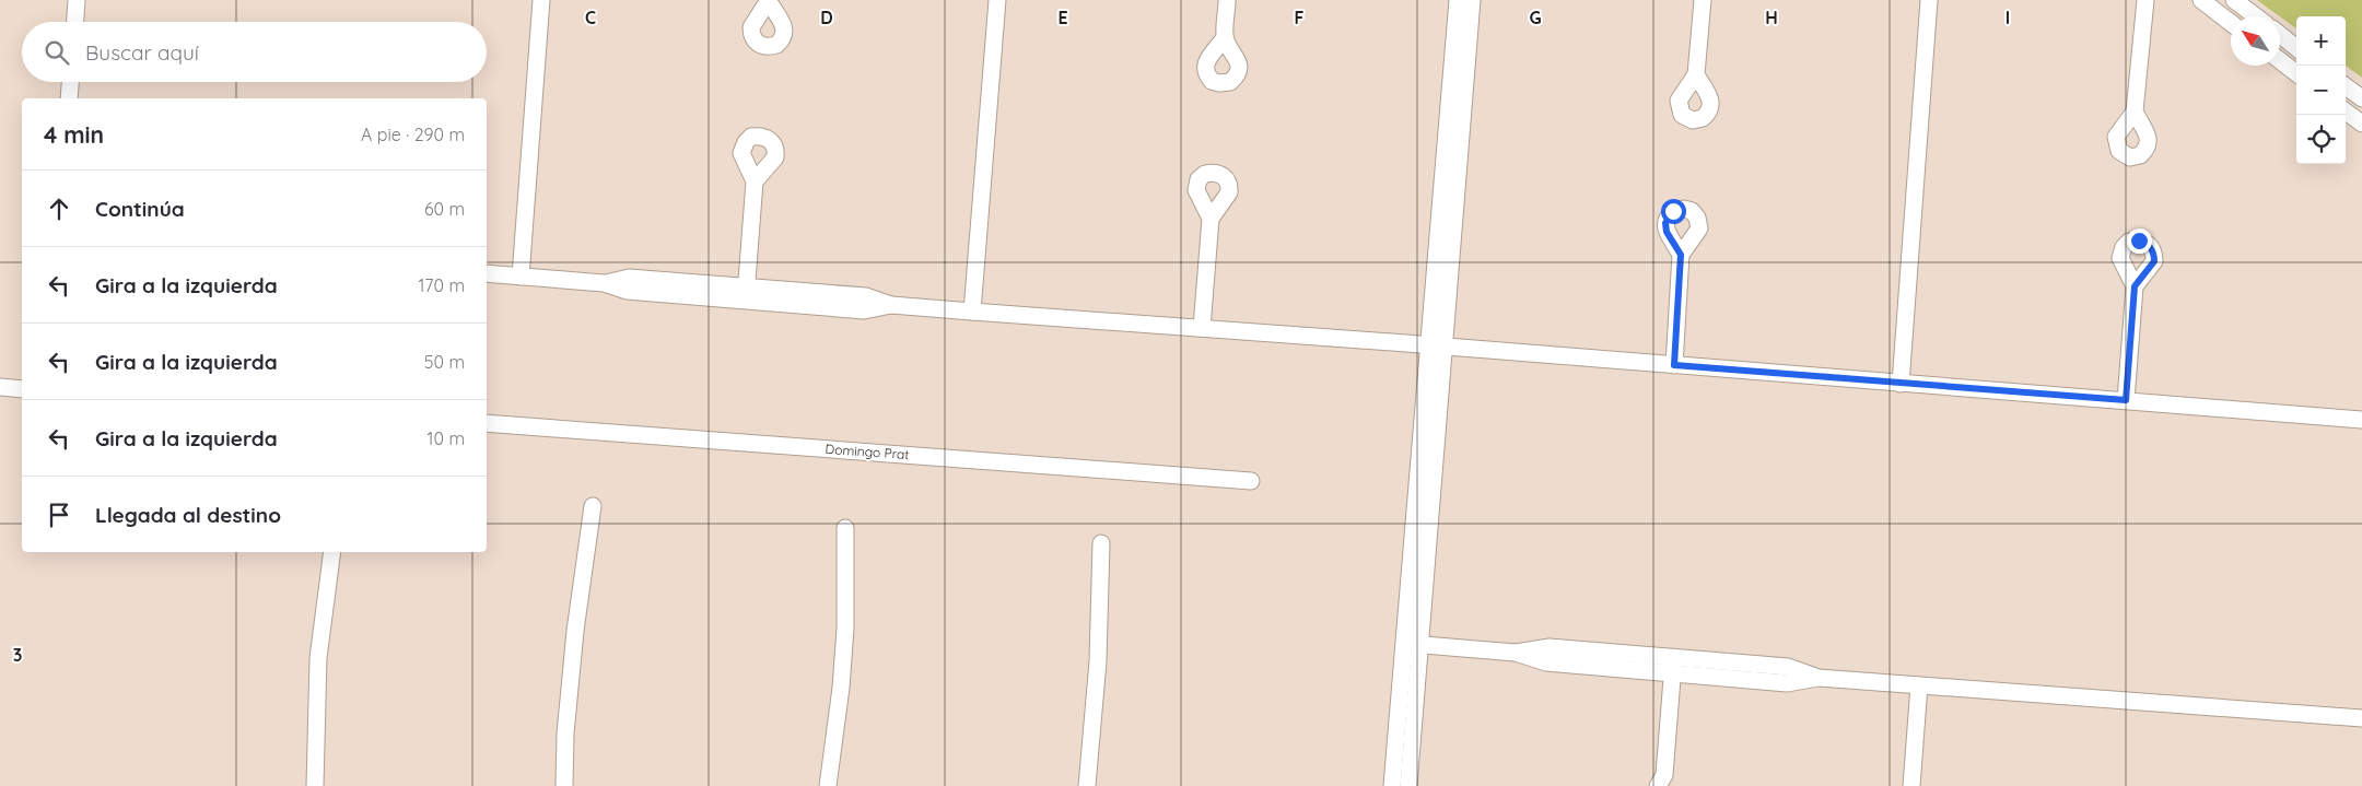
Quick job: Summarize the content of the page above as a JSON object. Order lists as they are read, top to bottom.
{
  "streets": {
    "street": ["Domingo Prat"]
  },
  "north": "top left",
  "page": {
    "map_buttons": ["+", "−"],
    "search": "Buscar aquí",
    "heading": ["4 min", "A pie · 290 m"],
    "list": [
      ["Continúa", "60 m"],
      ["Gira a la izquierda", "170 m"],
      ["Gira a la izquierda", "50 m"],
      ["Gira a la izquierda", "10 m"],
      "Llegada al destino"
    ]
  },
  "grid": {
    "columns": [
      "C",
      "D",
      "E",
      "F",
      "G",
      "H",
      "I"
    ],
    "rows": ["3"]
  }
}
